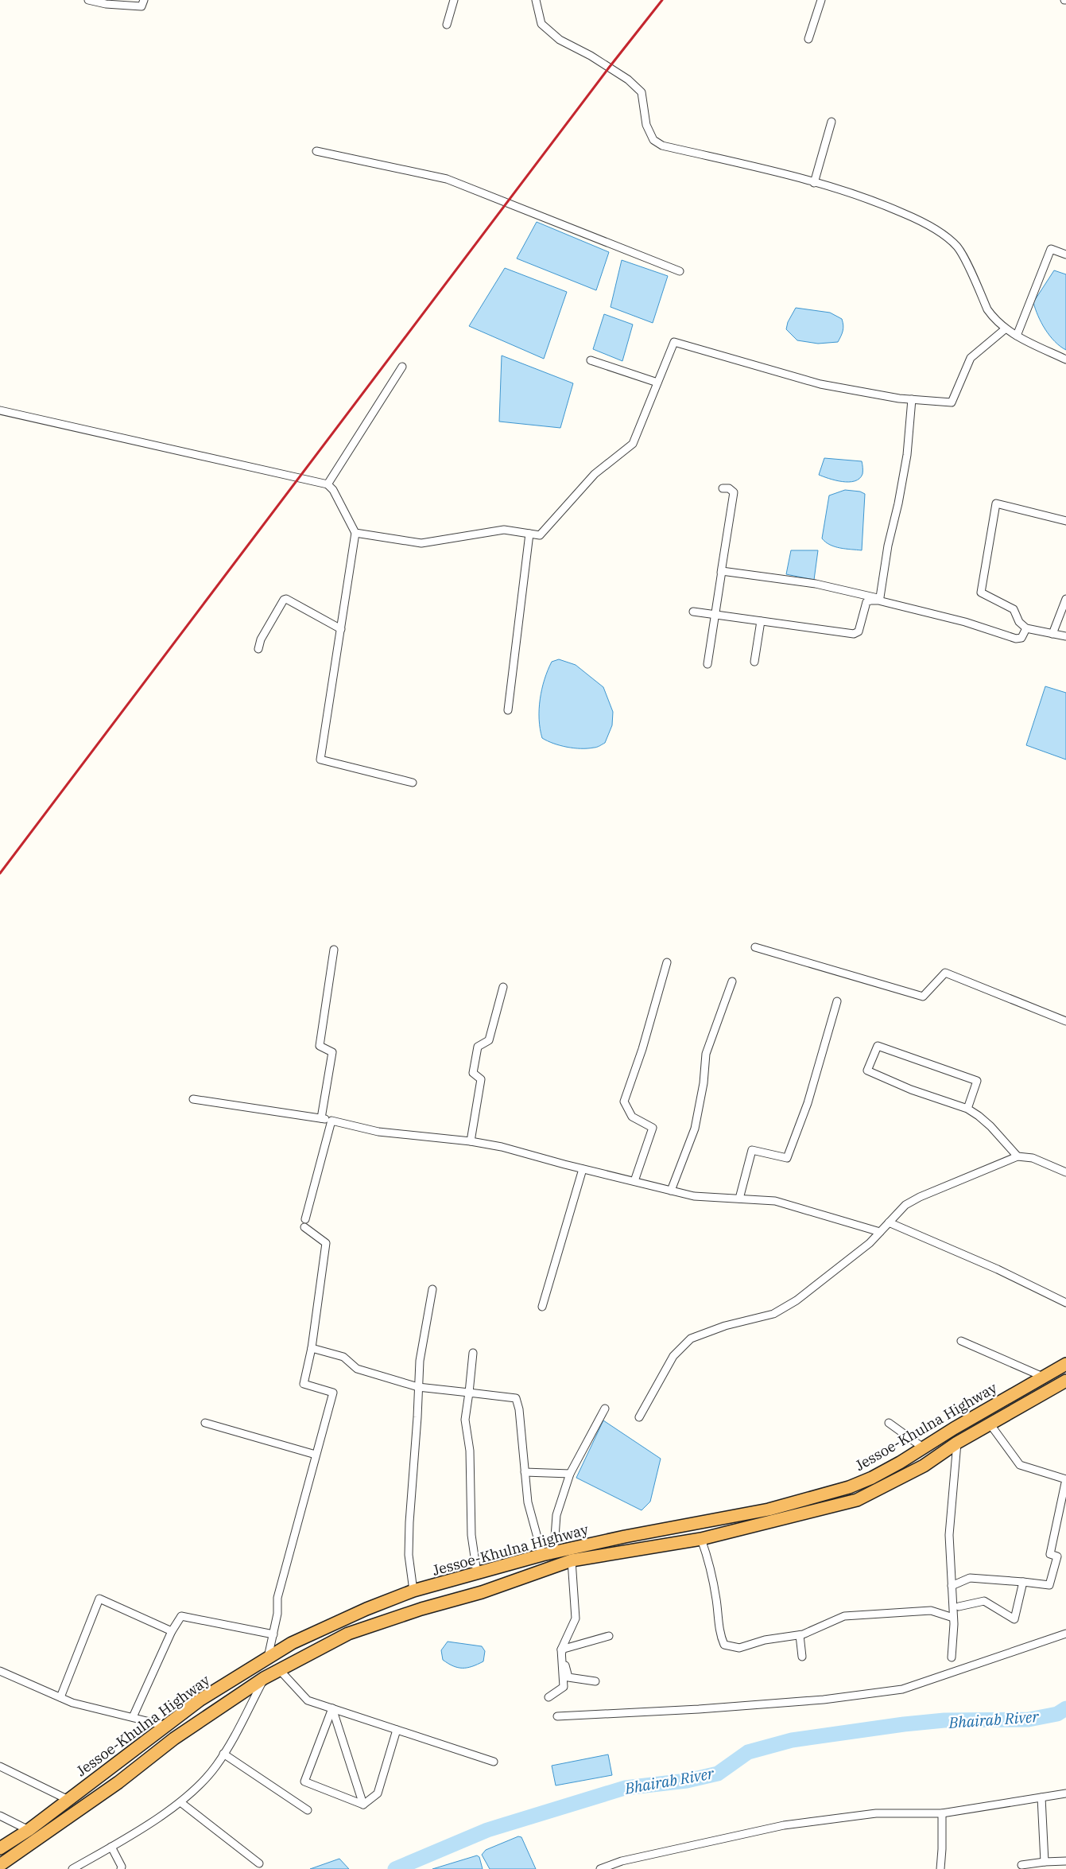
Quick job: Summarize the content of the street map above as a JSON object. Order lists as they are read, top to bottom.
{
  "streets": {
    "highway": ["Jessoe-Khulna Highway"]
  },
  "water": ["Bhairab River"]
}
